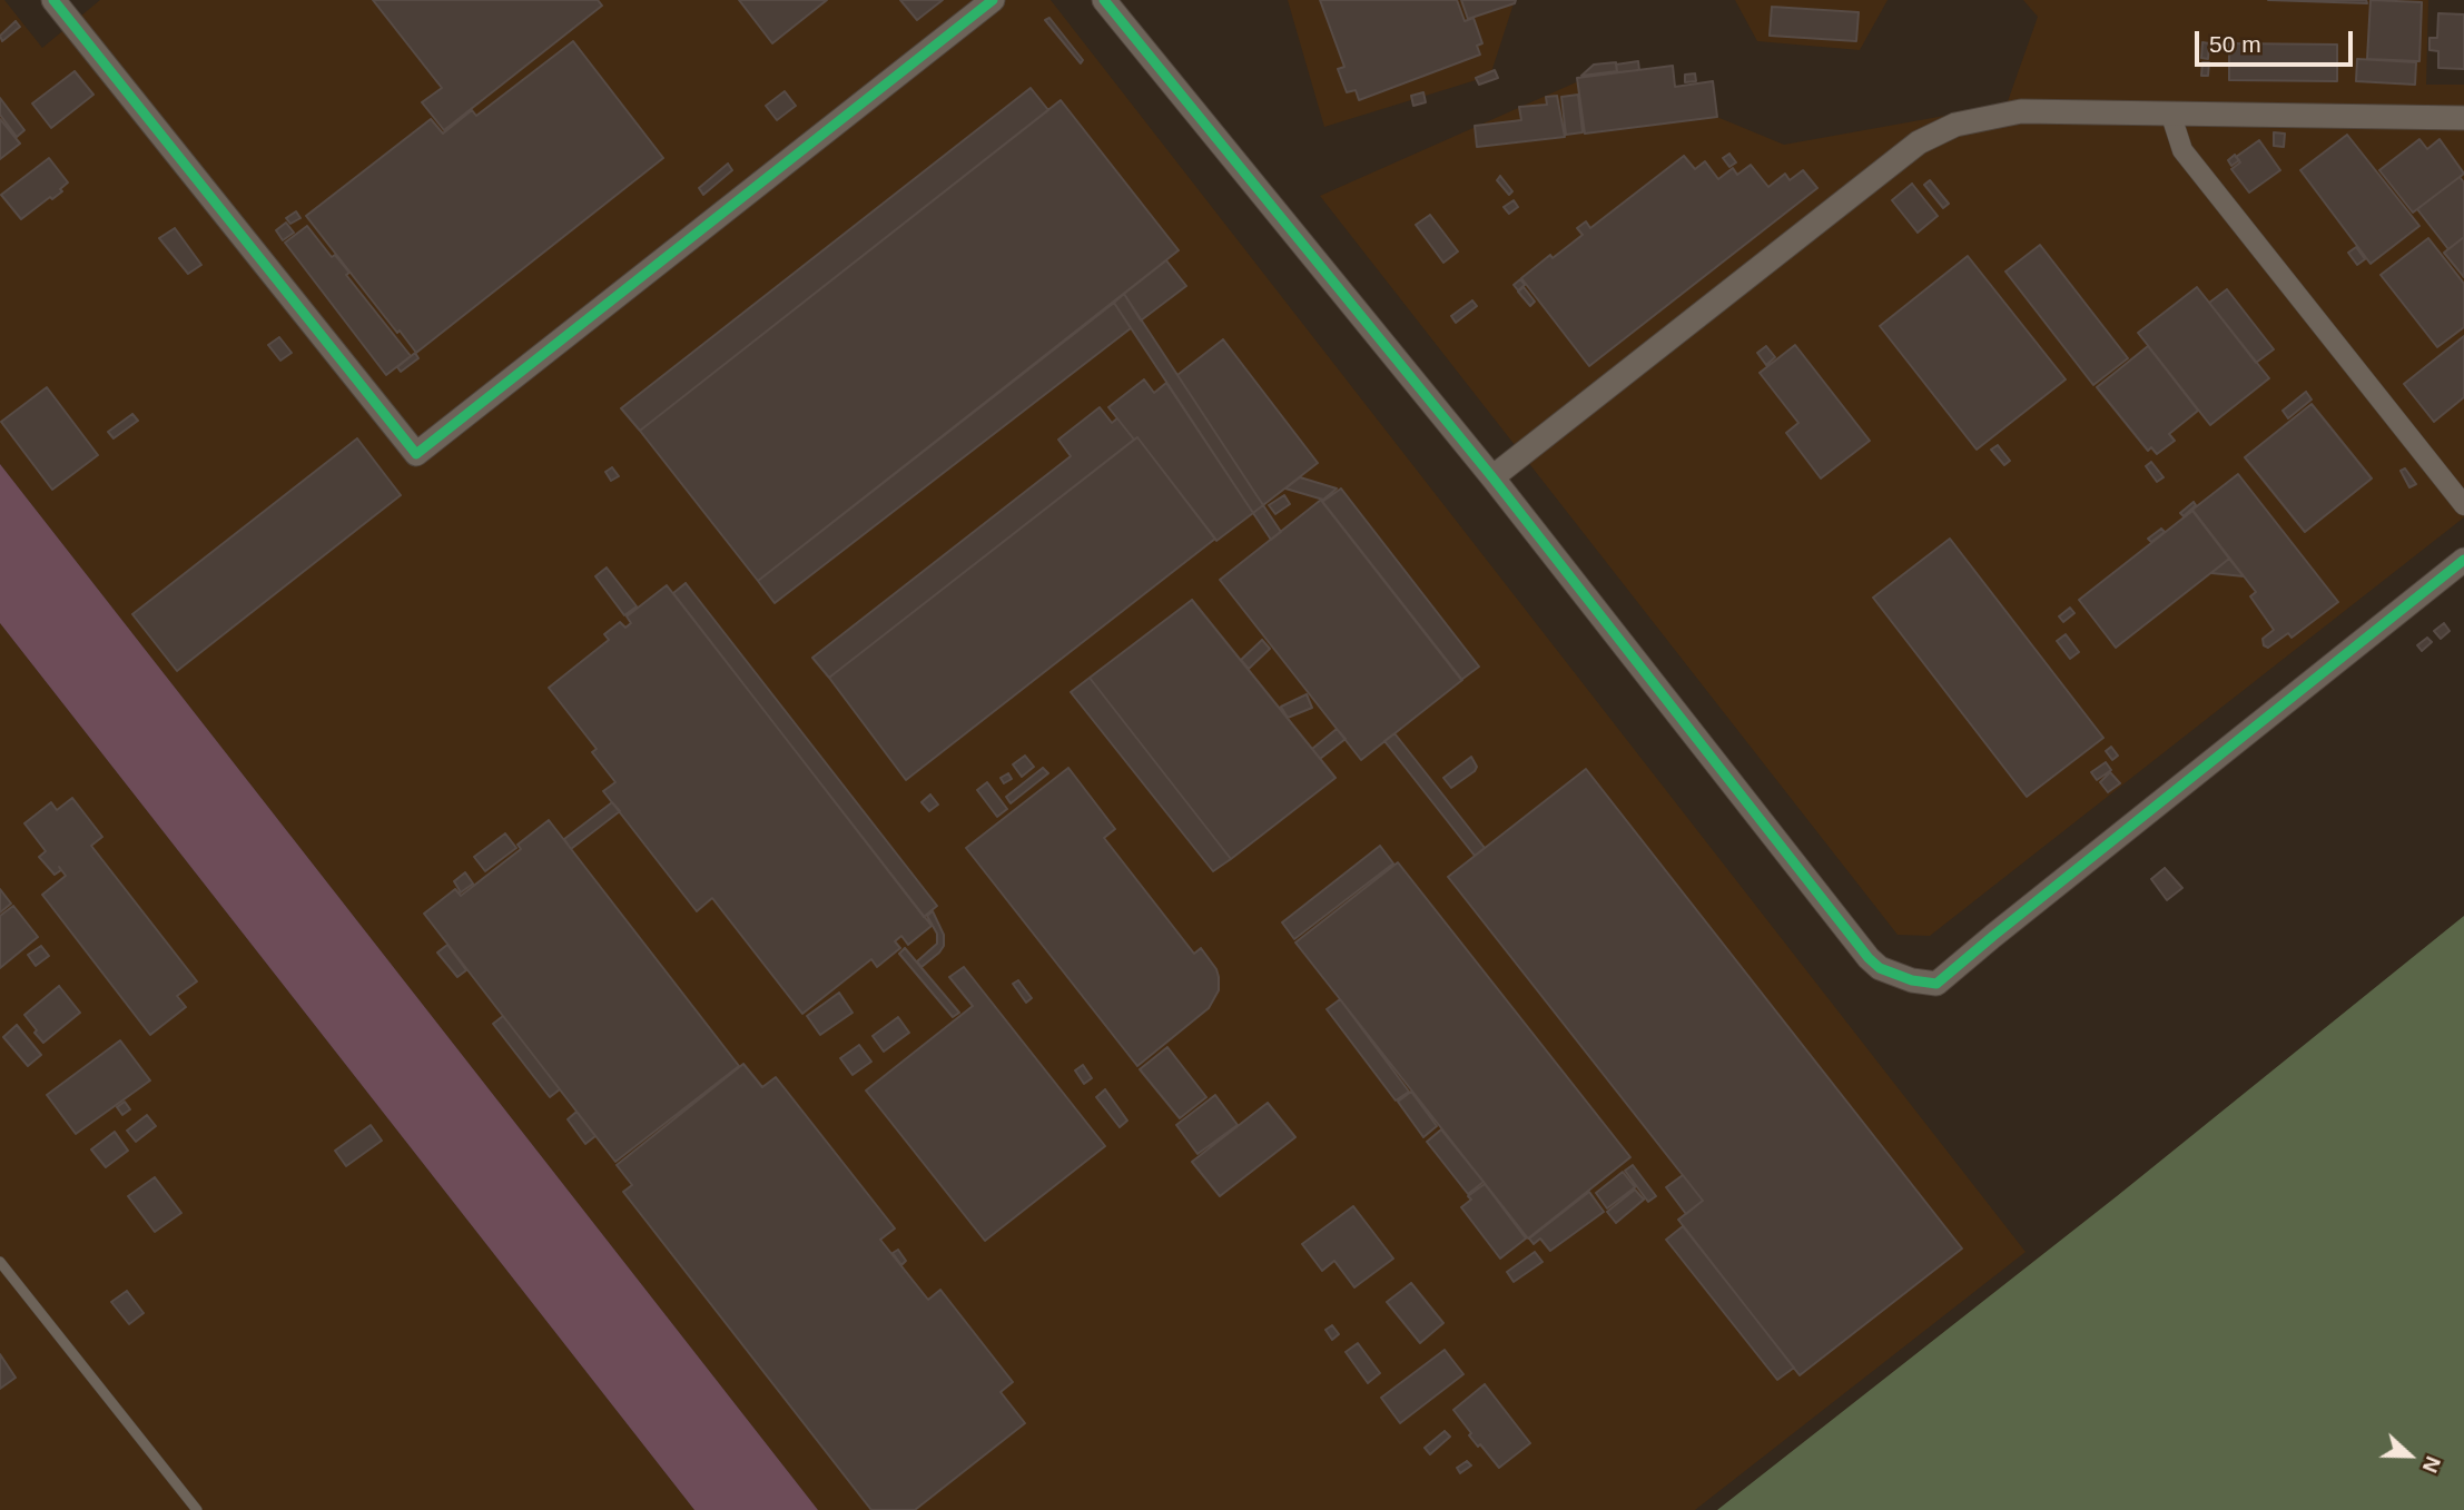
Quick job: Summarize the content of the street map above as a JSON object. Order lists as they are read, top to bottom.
{
  "scale_bar": "50 m",
  "north": "right"
}
